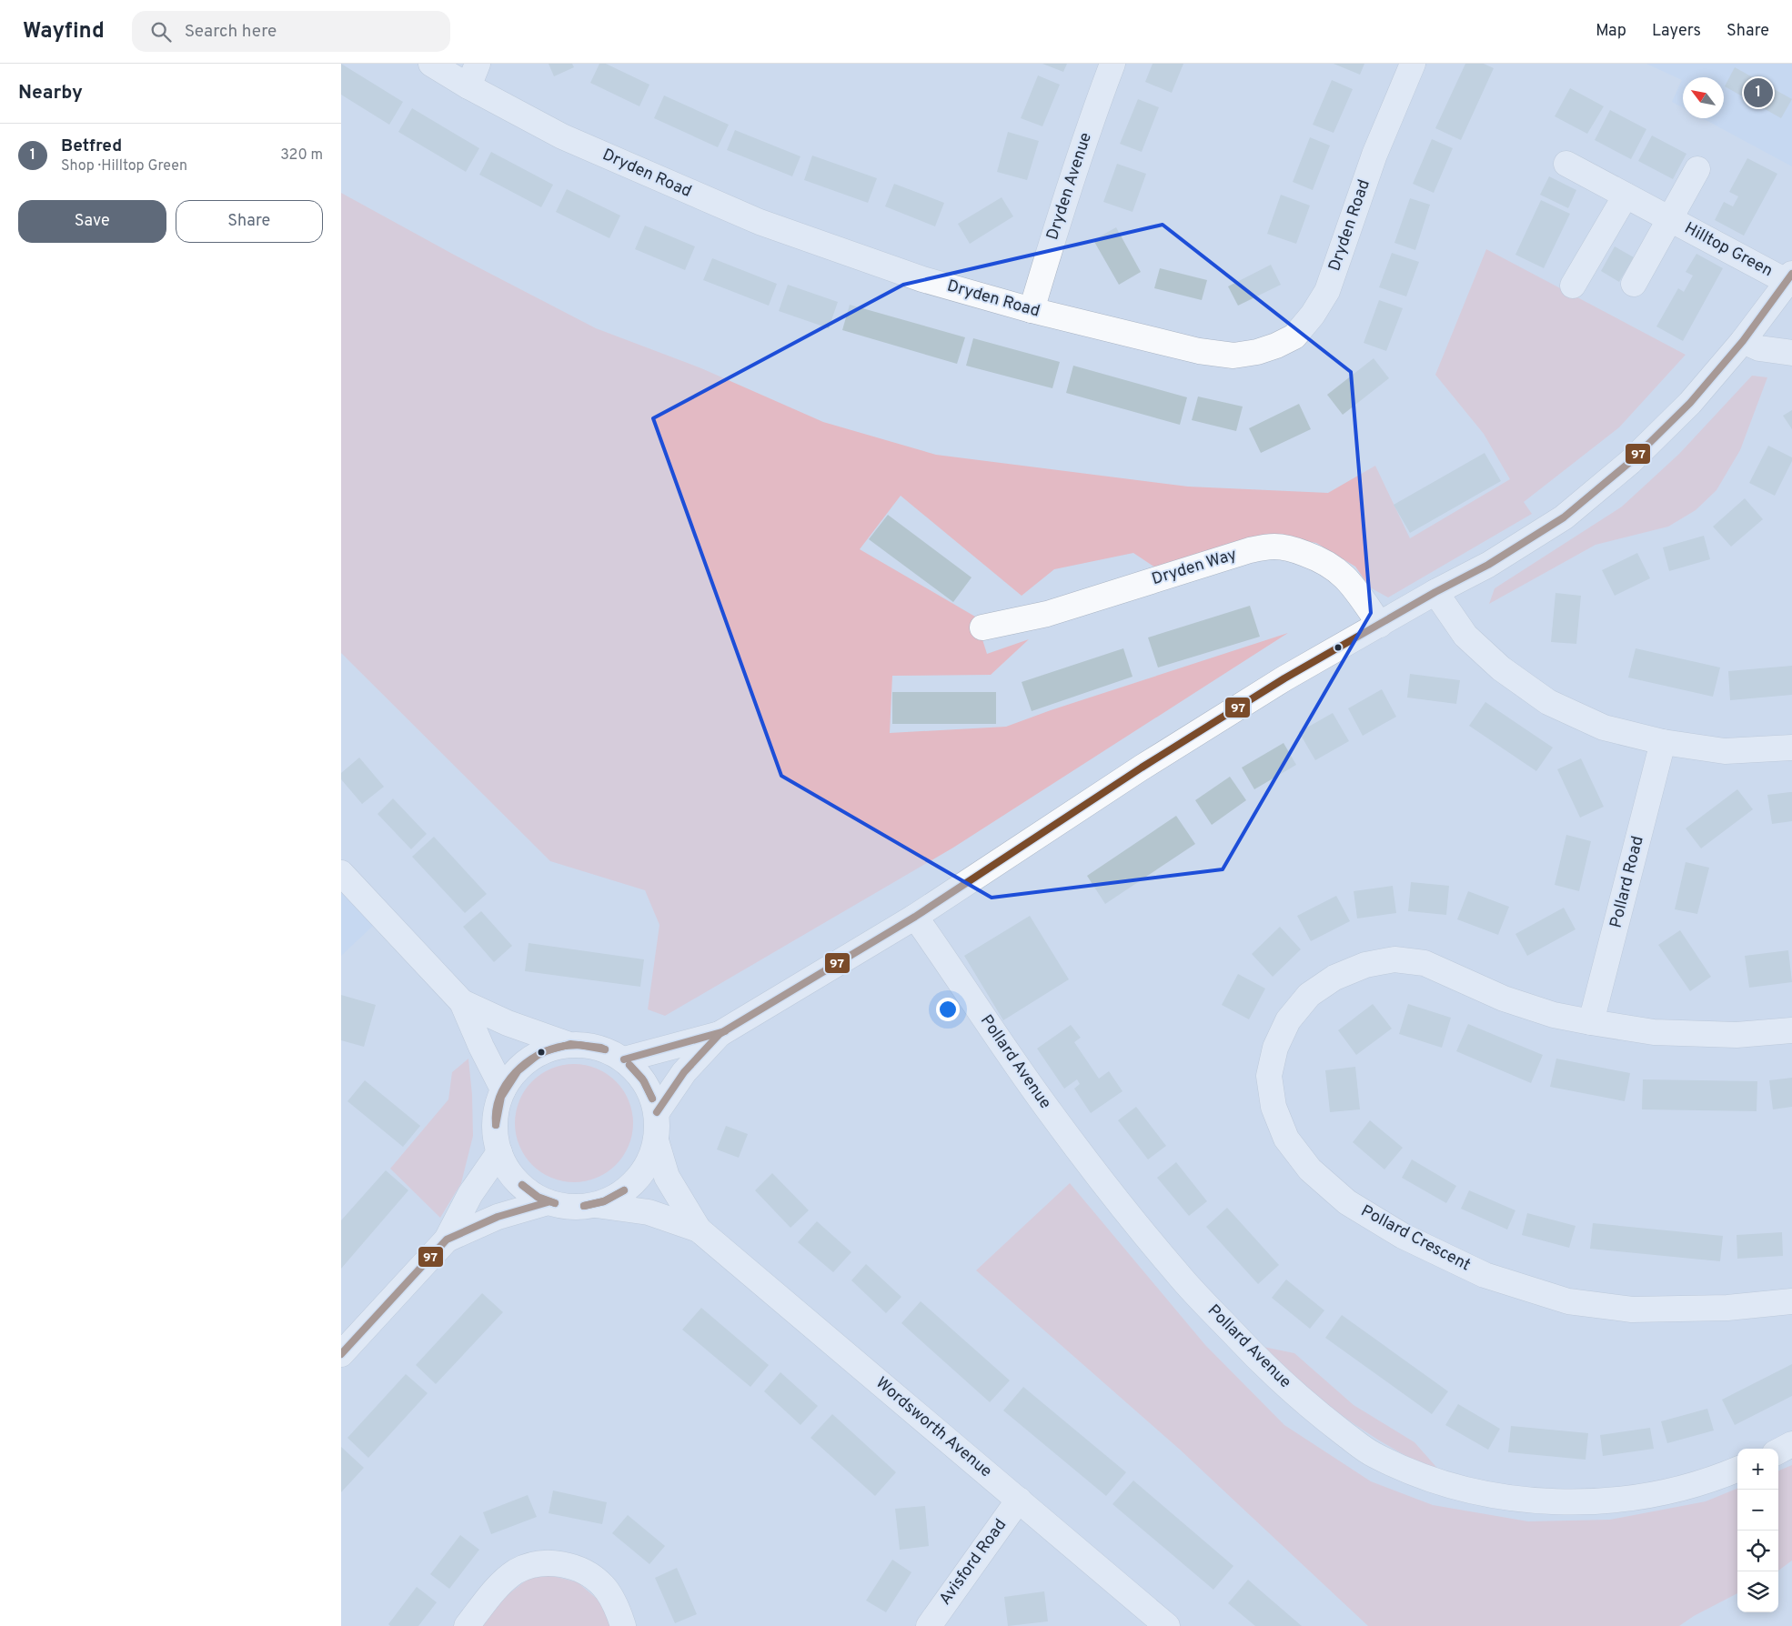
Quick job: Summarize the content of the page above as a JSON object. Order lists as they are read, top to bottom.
{
  "streets": {
    "street": [
      "Dryden Road",
      "Dryden Avenue",
      "Hilltop Green",
      "Dryden Way",
      "Pollard Road",
      "Pollard Avenue",
      "Pollard Crescent",
      "Wordsworth Avenue",
      "Avisford Road"
    ]
  },
  "crossings": [
    ["Dryden Road", "Dryden Avenue"],
    ["Pollard Road", "Pollard Crescent"],
    ["Wordsworth Avenue", "Avisford Road"]
  ],
  "lines": ["transit line 97"],
  "north": "top left",
  "page": {
    "header": "Wayfind",
    "search": "Search here",
    "nav": ["Map", "Layers", "Share"],
    "heading": "Nearby",
    "pins": "1",
    "list": [
      {
        "mark": "1",
        "name": "Betfred",
        "note": "Shop · Hilltop Green",
        "value": "320 m"
      }
    ],
    "buttons": ["Save", "Share"],
    "map_buttons": ["+", "−"]
  }
}
